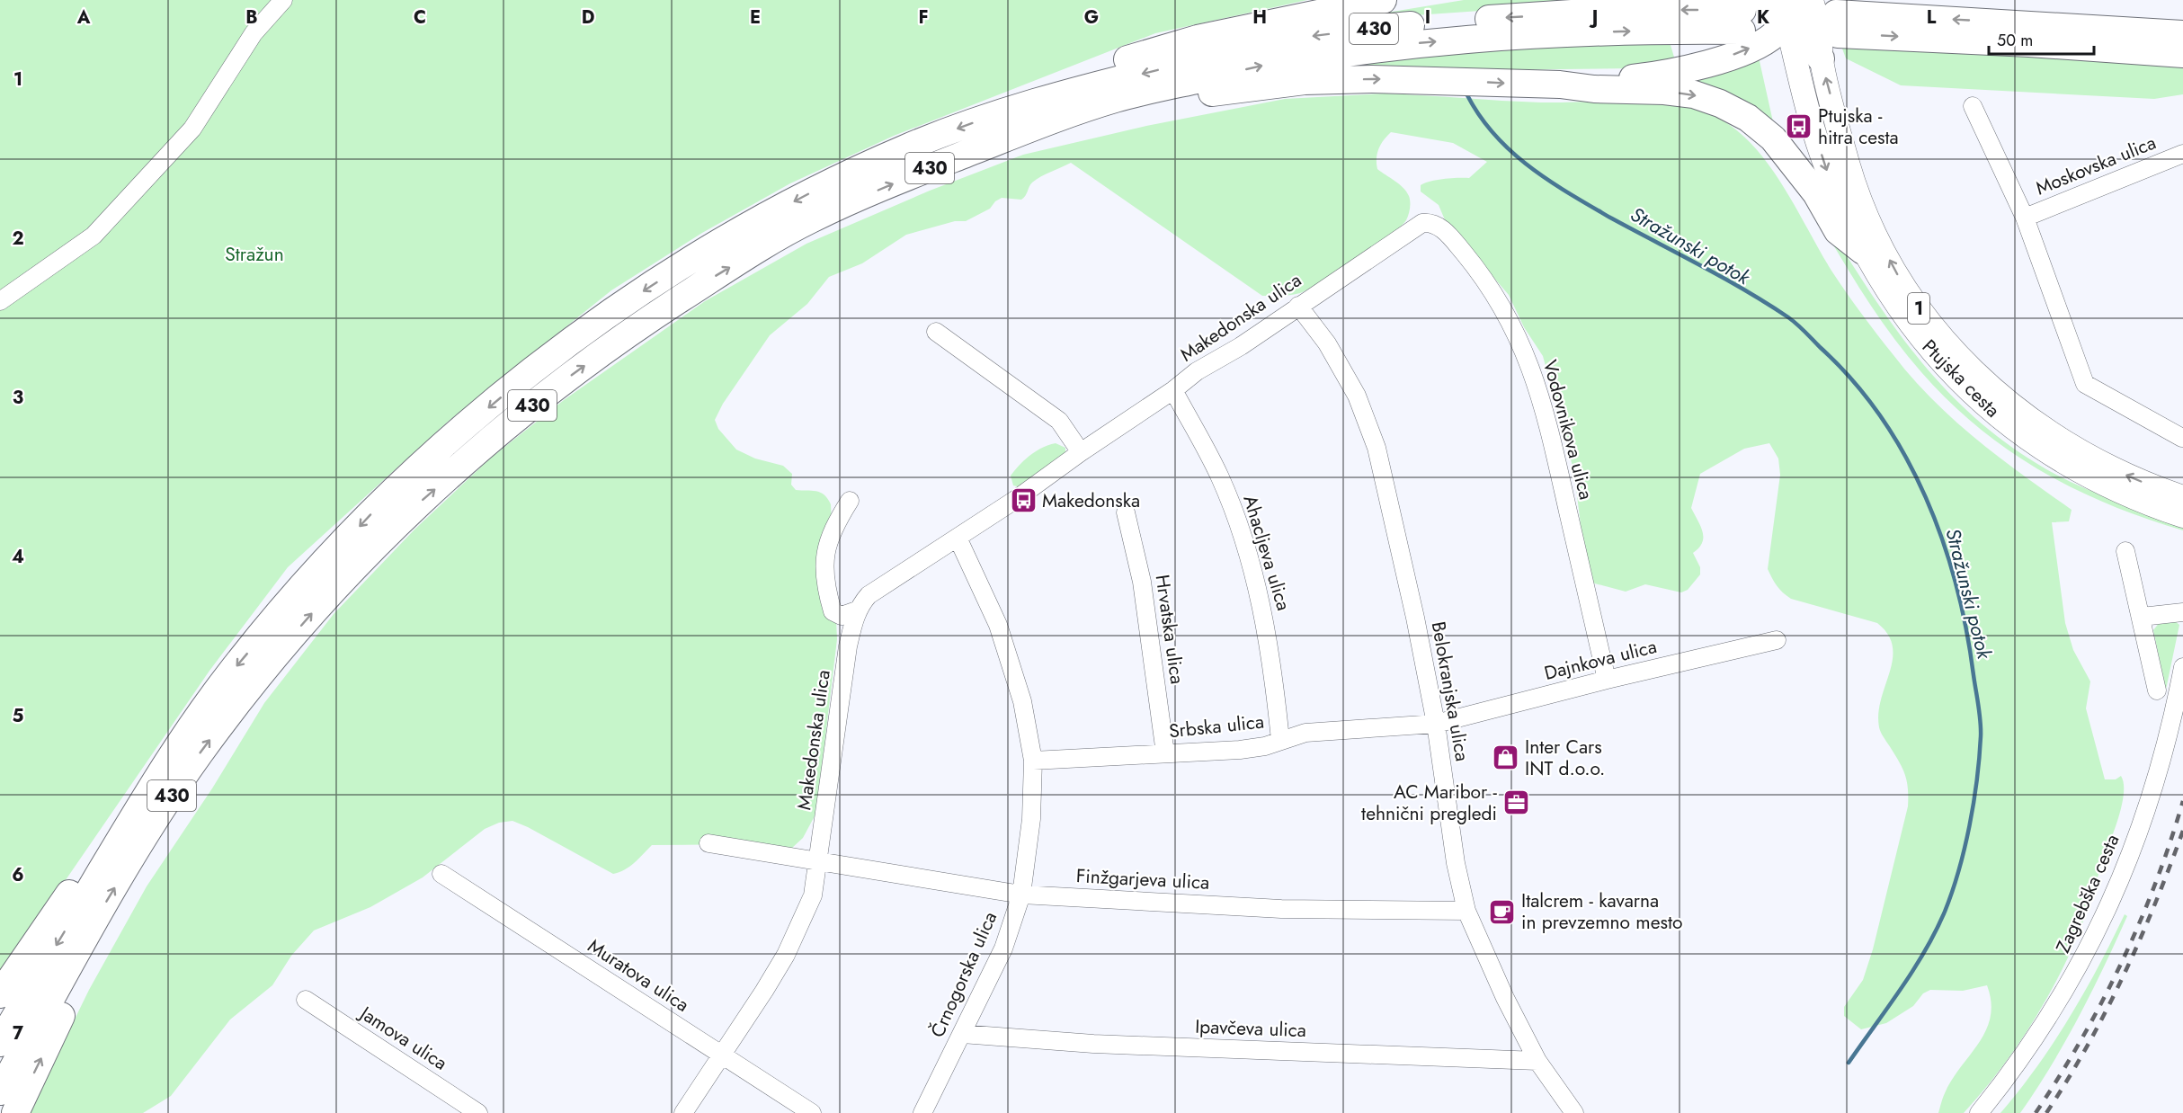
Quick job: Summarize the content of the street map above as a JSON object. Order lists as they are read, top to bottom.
{
  "streets": {
    "highway": ["430"],
    "main road": ["1", "Ptujska cesta"],
    "street": [
      "Moskovska ulica",
      "Makedonska ulica",
      "Vodovnikova ulica",
      "Ahacljeva ulica",
      "Hrvatska ulica",
      "Dajnkova ulica",
      "Belokranjska ulica",
      "Srbska ulica",
      "Finžgarjeva ulica",
      "Zagrebška cesta",
      "Črnogorska ulica",
      "Muratova ulica",
      "Ipavčeva ulica",
      "Jamova ulica"
    ]
  },
  "crossings": [
    ["Makedonska ulica", "Vodovnikova ulica"],
    ["Makedonska ulica", "Ahacljeva ulica"],
    ["Makedonska ulica", "Belokranjska ulica"],
    ["Makedonska ulica", "Finžgarjeva ulica"],
    ["Makedonska ulica", "Črnogorska ulica"],
    ["Makedonska ulica", "Muratova ulica"],
    ["Vodovnikova ulica", "Dajnkova ulica"],
    ["Ahacljeva ulica", "Srbska ulica"],
    ["Hrvatska ulica", "Srbska ulica"],
    ["Dajnkova ulica", "Belokranjska ulica"],
    ["Dajnkova ulica", "Srbska ulica"],
    ["Belokranjska ulica", "Srbska ulica"],
    ["Belokranjska ulica", "Finžgarjeva ulica"],
    ["Belokranjska ulica", "Ipavčeva ulica"],
    ["Srbska ulica", "Črnogorska ulica"],
    ["Finžgarjeva ulica", "Črnogorska ulica"],
    ["Črnogorska ulica", "Ipavčeva ulica"]
  ],
  "water": ["Stražunski potok"],
  "parks": ["Stražun"],
  "places": {
    "bus stop": ["Ptujska - hitra cesta", "Makedonska"],
    "shop": ["Inter Cars INT d.o.o."],
    "office": ["AC Maribor - tehnični pregledi"],
    "cafe": ["Italcrem - kavarna in prevzemno mesto"]
  },
  "scale_bar": "50 m",
  "grid": {
    "columns": [
      "A",
      "B",
      "C",
      "D",
      "E",
      "F",
      "G",
      "H",
      "I",
      "J",
      "K",
      "L"
    ],
    "rows": [
      "1",
      "2",
      "3",
      "4",
      "5",
      "6",
      "7"
    ]
  }
}
